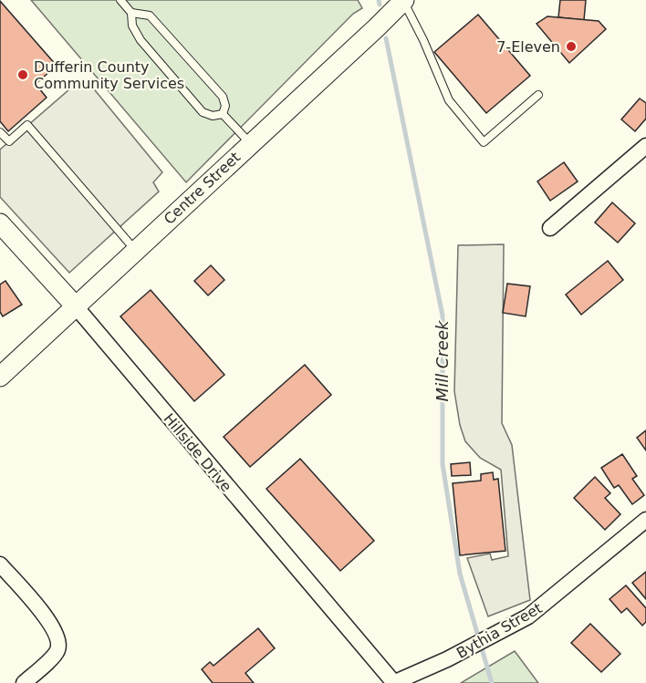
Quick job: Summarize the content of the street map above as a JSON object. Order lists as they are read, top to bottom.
{
  "streets": {
    "street": ["Centre Street", "Hillside Drive", "Bythia Street"]
  },
  "crossings": [
    ["Centre Street", "Hillside Drive"],
    ["Hillside Drive", "Bythia Street"]
  ],
  "water": ["Mill Creek"],
  "places": ["7-Eleven", "Dufferin County Community Services"]
}
